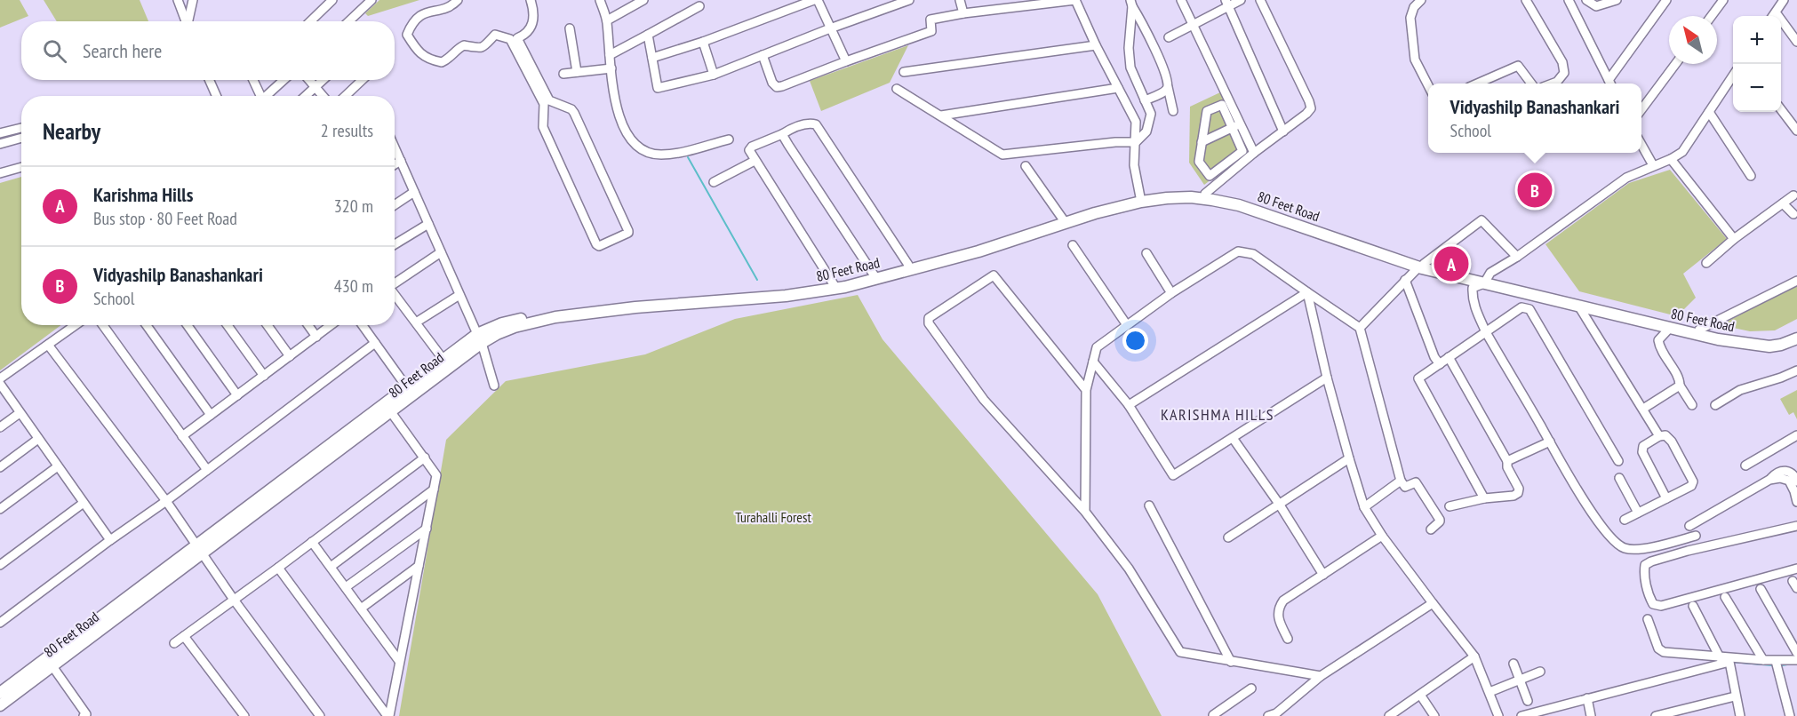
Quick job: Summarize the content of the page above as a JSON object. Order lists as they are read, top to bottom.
{
  "streets": {
    "main road": ["80 Feet Road"]
  },
  "districts": ["KARISHMA HILLS"],
  "parks": ["Turahalli Forest"],
  "north": "top left",
  "page": {
    "map_buttons": ["+", "−"],
    "search": "Search here",
    "popup": ["Vidyashilp Banashankari", "School"],
    "heading": ["Nearby", "2 results"],
    "list": [
      {
        "mark": "A",
        "name": "Karishma Hills",
        "note": "Bus stop · 80 Feet Road",
        "value": "320 m"
      },
      {
        "mark": "B",
        "name": "Vidyashilp Banashankari",
        "note": "School",
        "value": "430 m"
      }
    ],
    "pins": ["B", "A"]
  }
}
